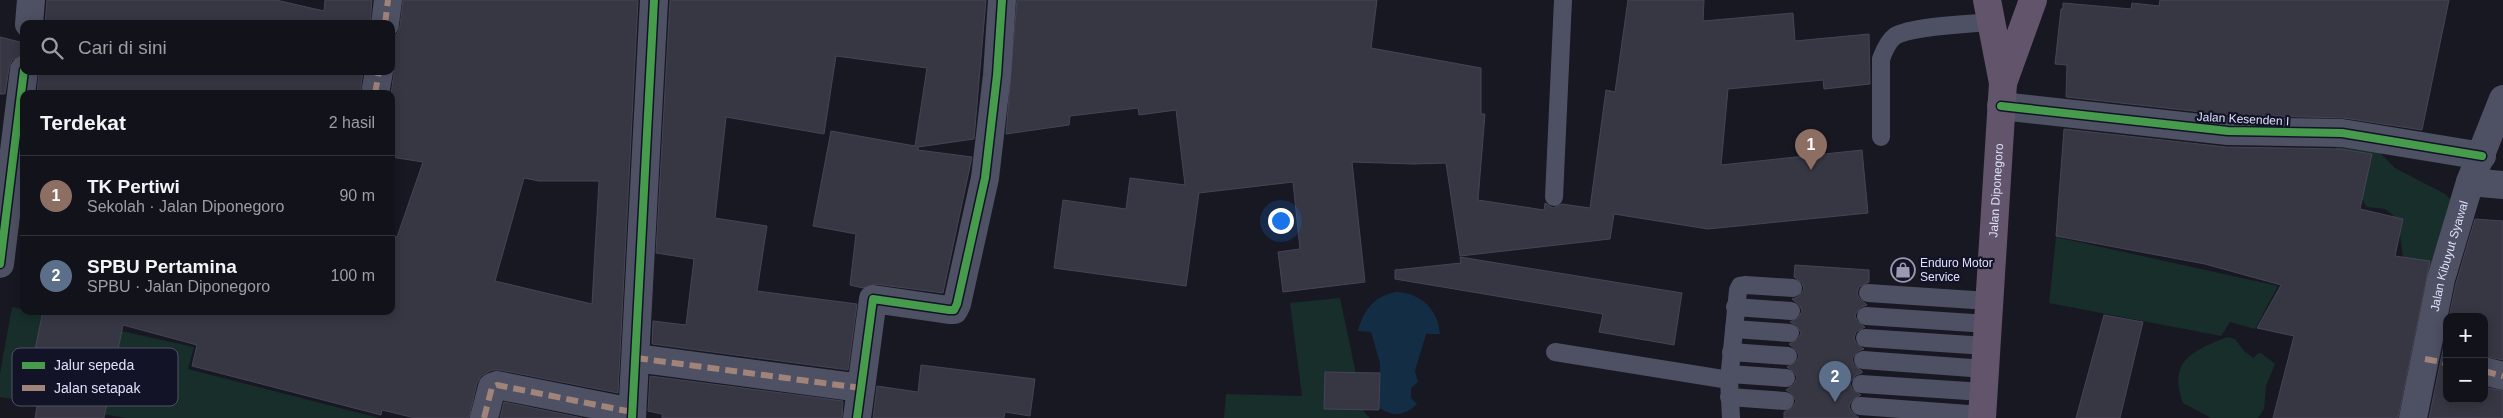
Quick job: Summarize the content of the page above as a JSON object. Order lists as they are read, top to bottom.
{
  "streets": {
    "highway": ["Jalan Diponegoro"],
    "street": ["Jalan Kesenden I", "Jalan Kibuyut Syawal"]
  },
  "crossings": [
    ["Jalan Kesenden I", "Jalan Diponegoro"],
    ["Jalan Kesenden I", "Jalan Kibuyut Syawal"]
  ],
  "places": {
    "shop": ["Enduro Motor Service"]
  },
  "legend": ["Jalur sepeda", "Jalan setapak"],
  "page": {
    "search": "Cari di sini",
    "heading": ["Terdekat", "2 hasil"],
    "pins": ["1", "2"],
    "list": [
      {
        "mark": "1",
        "name": "TK Pertiwi",
        "note": "Sekolah · Jalan Diponegoro",
        "value": "90 m"
      },
      {
        "mark": "2",
        "name": "SPBU Pertamina",
        "note": "SPBU · Jalan Diponegoro",
        "value": "100 m"
      }
    ],
    "map_buttons": ["+", "−"]
  }
}
